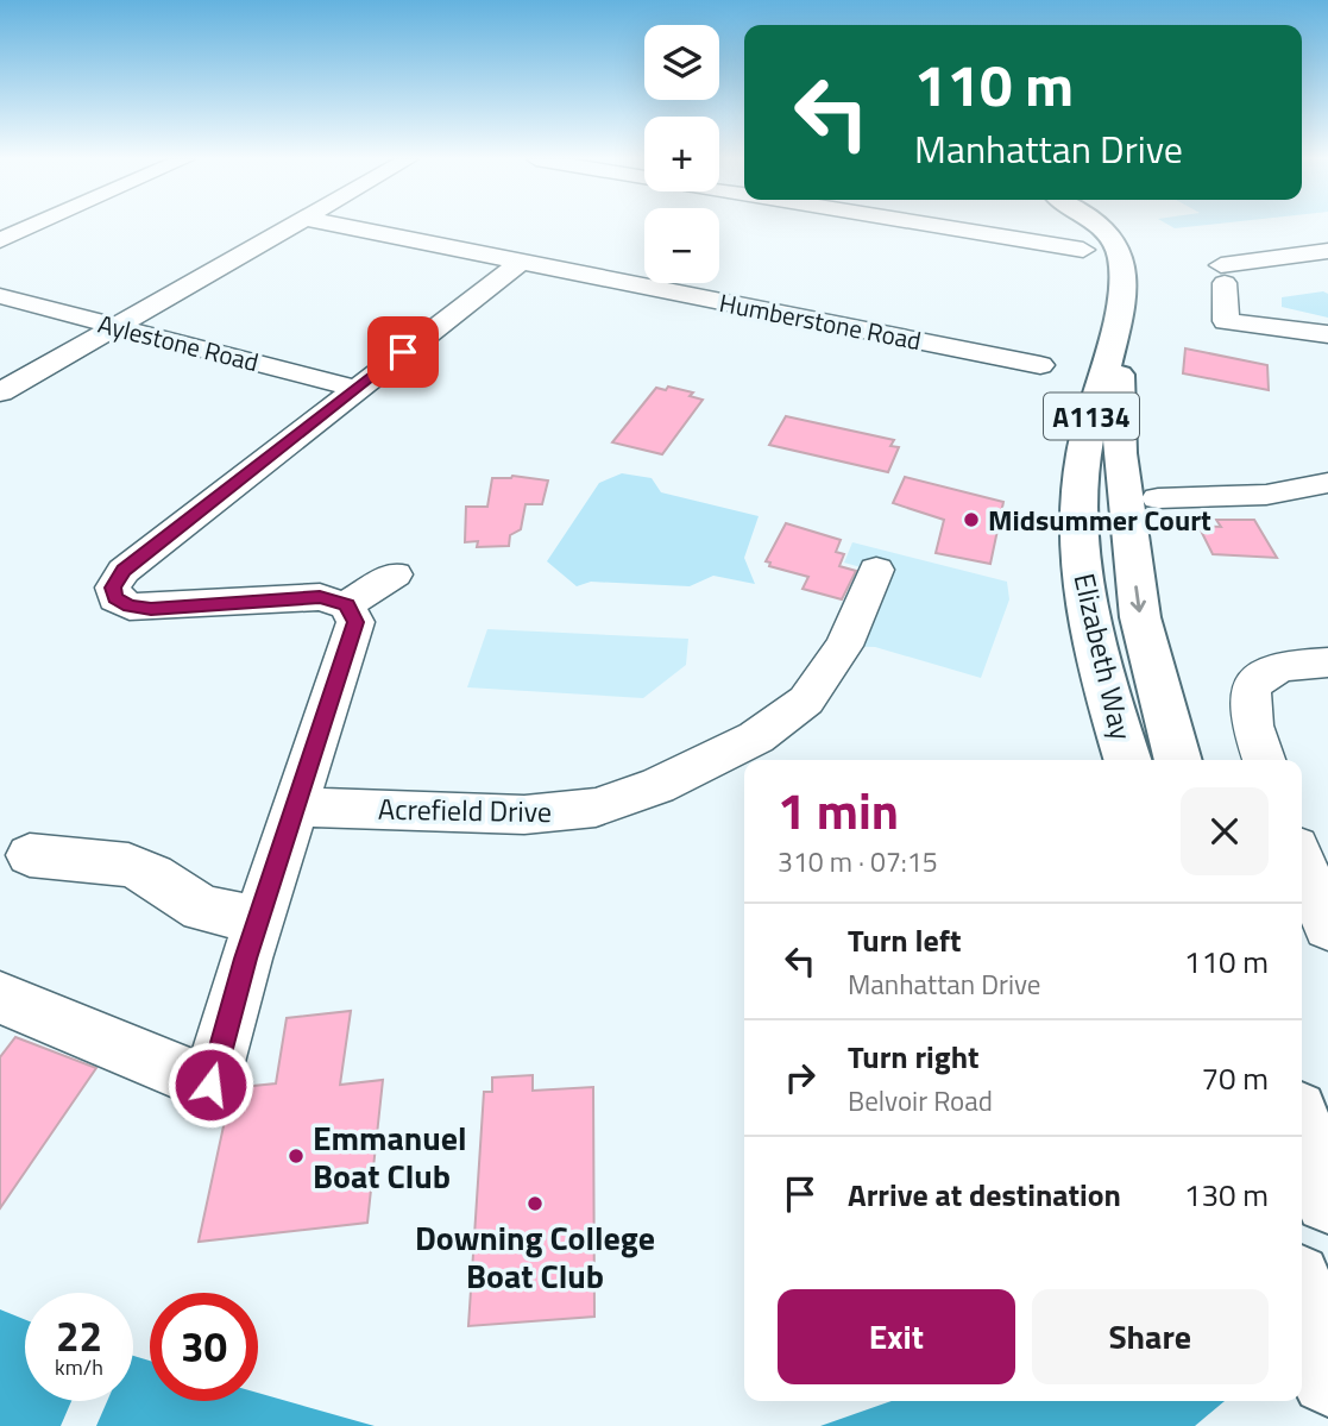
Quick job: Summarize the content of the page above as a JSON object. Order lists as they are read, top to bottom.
{
  "streets": {
    "main road": ["A1134", "Elizabeth Way"],
    "street": ["Humberstone Road", "Aylestone Road", "Acrefield Drive"]
  },
  "places": ["Midsummer Court", "Emmanuel Boat Club", "Downing College Boat Club"],
  "page": {
    "map_buttons": ["+", "−"],
    "turn": ["110 m", "Manhattan Drive"],
    "heading": ["1 min", "310 m · 07:15"],
    "list": [
      {
        "name": "Turn left",
        "note": "Manhattan Drive",
        "value": "110 m"
      },
      {
        "name": "Turn right",
        "note": "Belvoir Road",
        "value": "70 m"
      },
      {
        "name": "Arrive at destination",
        "value": "130 m"
      }
    ],
    "buttons": ["Exit", "Share"],
    "speed": "22 km/h",
    "limit": "30"
  }
}
